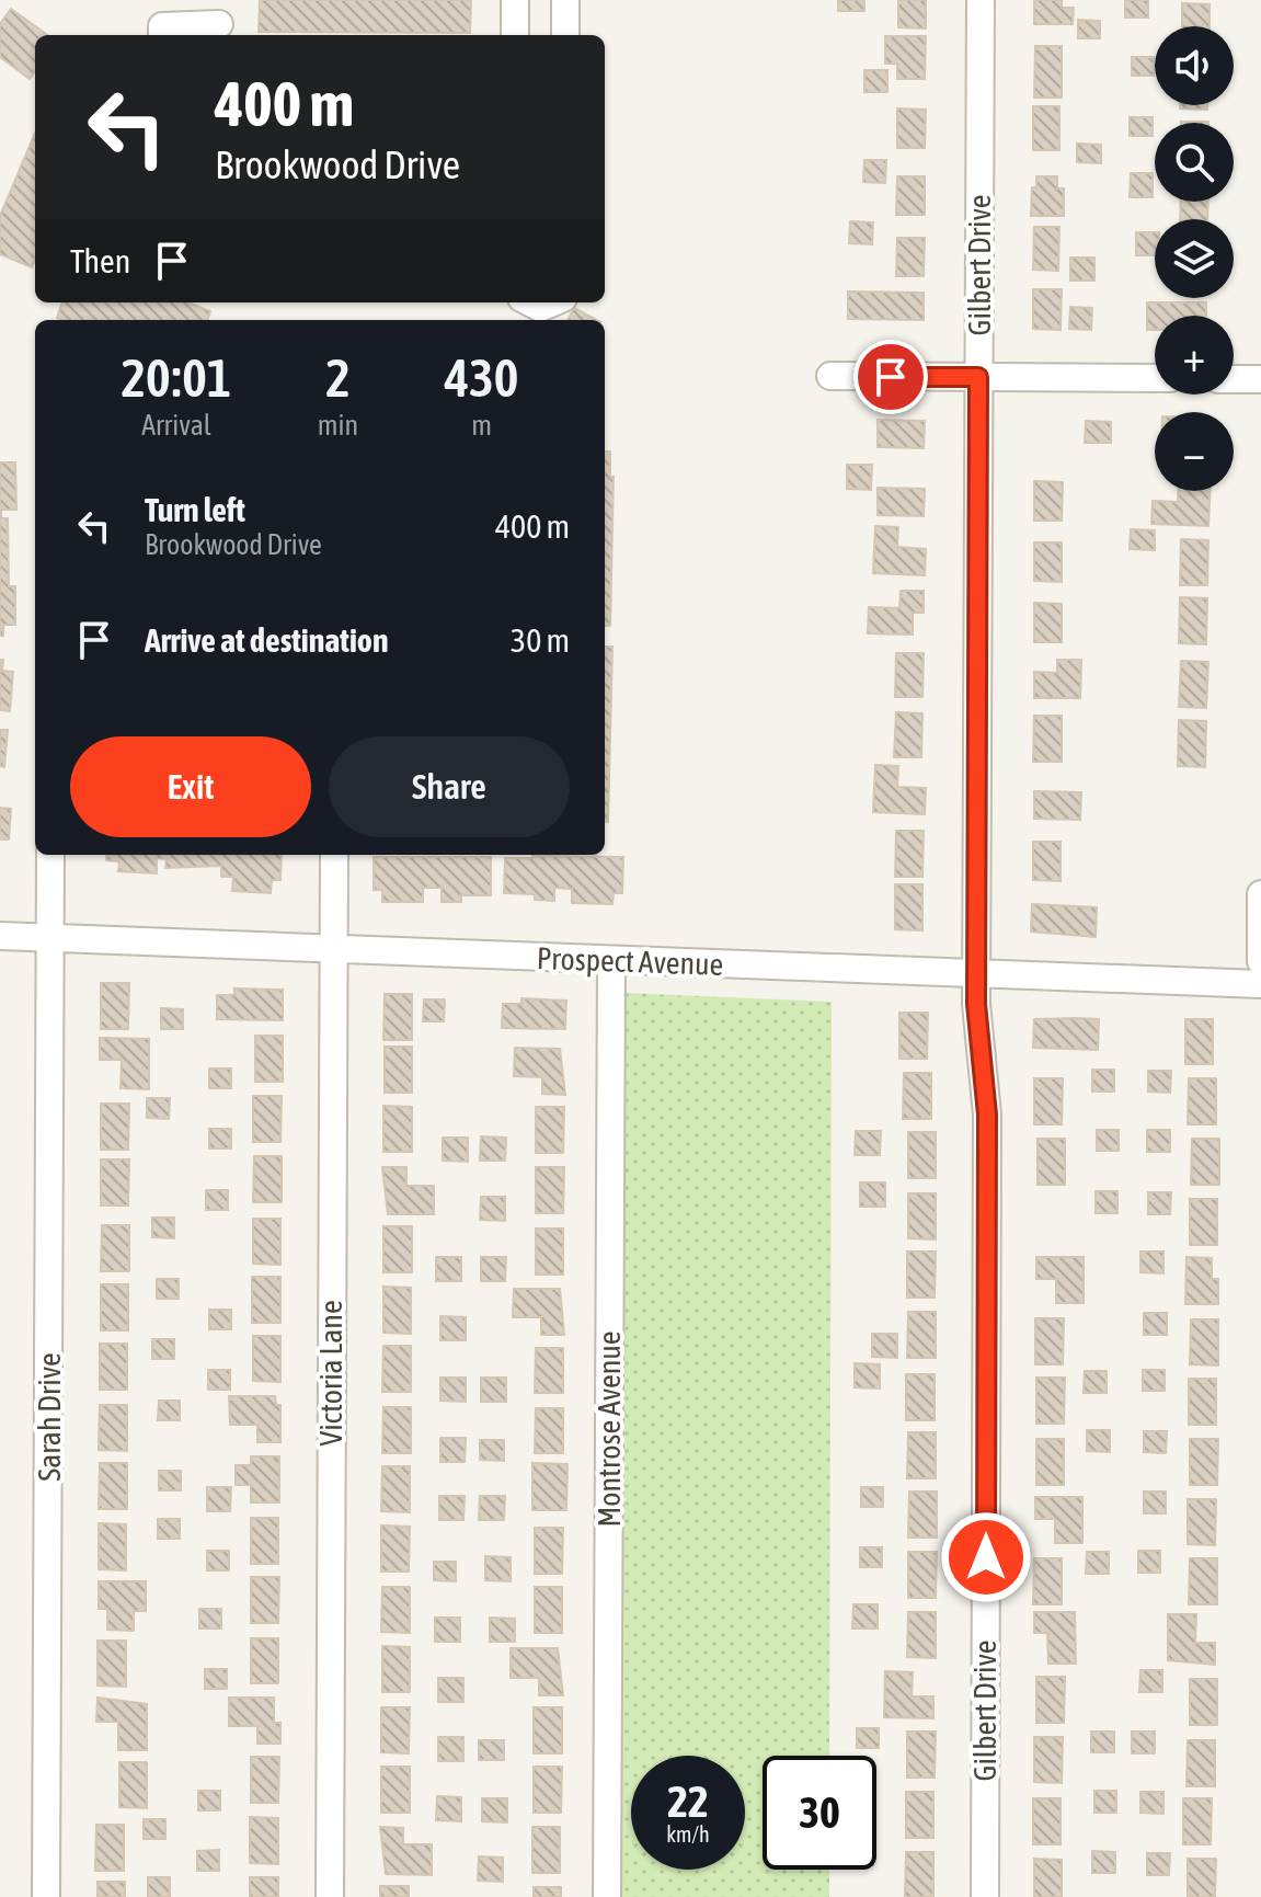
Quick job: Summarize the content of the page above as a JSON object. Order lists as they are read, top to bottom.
{
  "streets": {
    "street": [
      "Gilbert Drive",
      "Prospect Avenue",
      "Victoria Lane",
      "Sarah Drive",
      "Montrose Avenue"
    ]
  },
  "crossings": [
    ["Gilbert Drive", "Prospect Avenue"],
    ["Prospect Avenue", "Victoria Lane"],
    ["Prospect Avenue", "Sarah Drive"],
    ["Prospect Avenue", "Montrose Avenue"]
  ],
  "page": {
    "map_buttons": ["+", "−"],
    "turn": ["400 m", "Brookwood Drive"],
    "then": "Then",
    "eta": [
      "20:01",
      "Arrival",
      "2",
      "min",
      "430",
      "m"
    ],
    "list": [
      {
        "name": "Turn left",
        "note": "Brookwood Drive",
        "value": "400 m"
      },
      {
        "name": "Arrive at destination",
        "value": "30 m"
      }
    ],
    "buttons": ["Exit", "Share"],
    "speed": "22 km/h",
    "limit": "30"
  }
}
